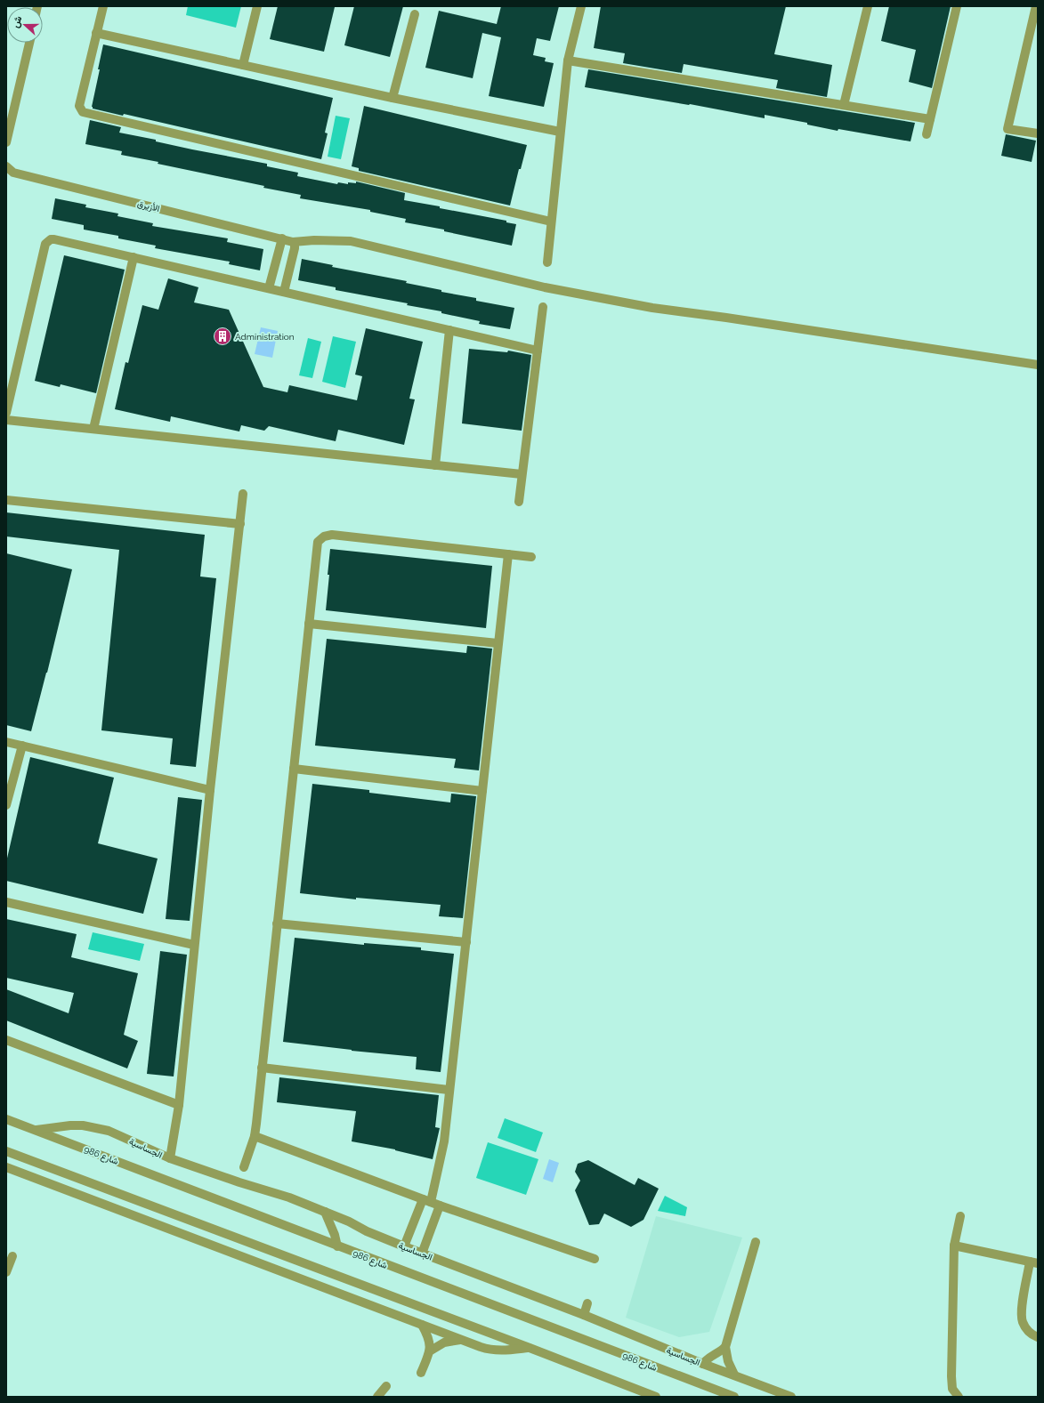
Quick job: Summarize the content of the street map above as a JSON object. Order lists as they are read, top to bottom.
{
  "streets": {
    "street": ["الأزيرق", "الجساسية", "شارع 986"]
  },
  "crossings": [
    ["الجساسية", "شارع 986"]
  ],
  "places": {
    "building": ["Administration"]
  },
  "north": "left"
}
